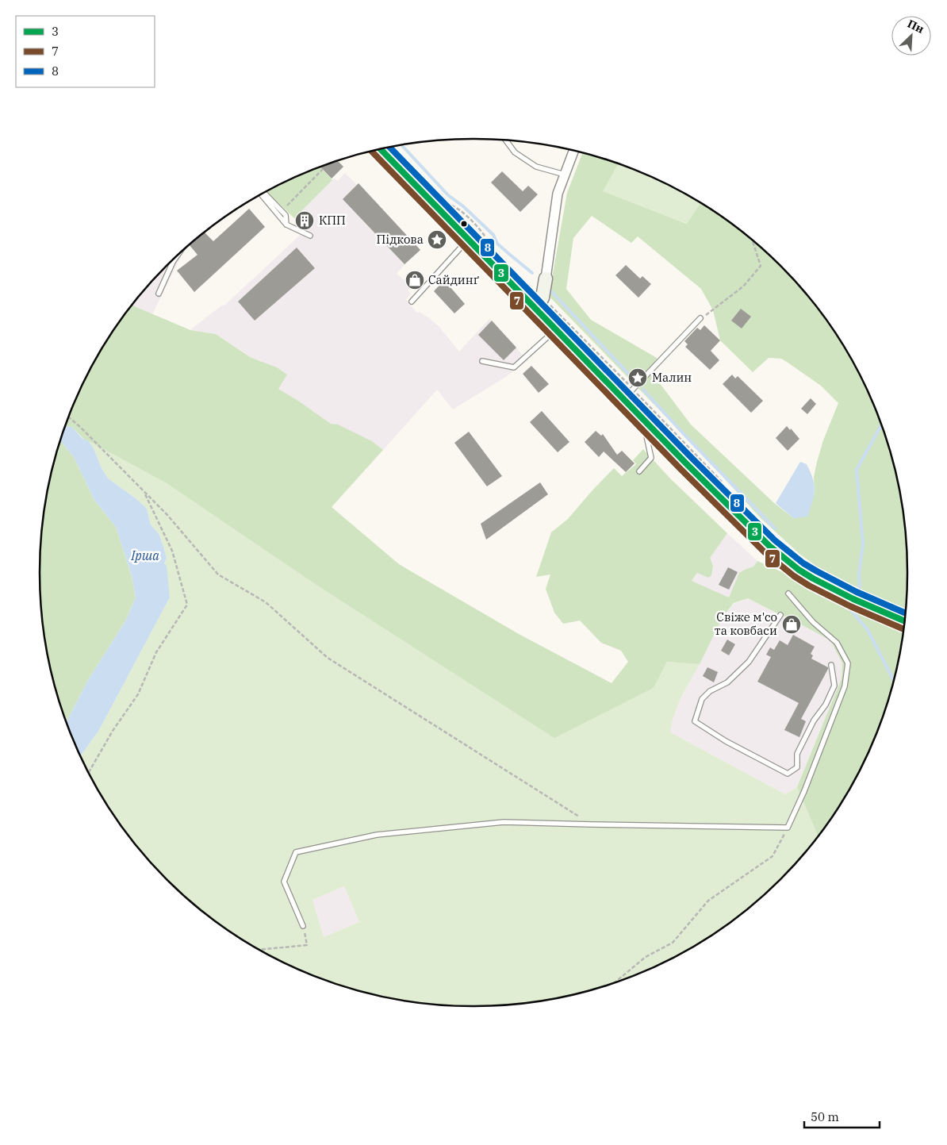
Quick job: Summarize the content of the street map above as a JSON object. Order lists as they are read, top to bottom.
{
  "water": ["Ірша"],
  "places": {
    "building": ["КПП"],
    "place": ["Підкова", "Малин"],
    "shop": ["Сайдинґ", "Свіже м'со та ковбаси"]
  },
  "lines": ["transit line 8", "transit line 3", "transit line 7"],
  "legend": ["3", "7", "8"],
  "scale_bar": "50 m",
  "north": "top right"
}
